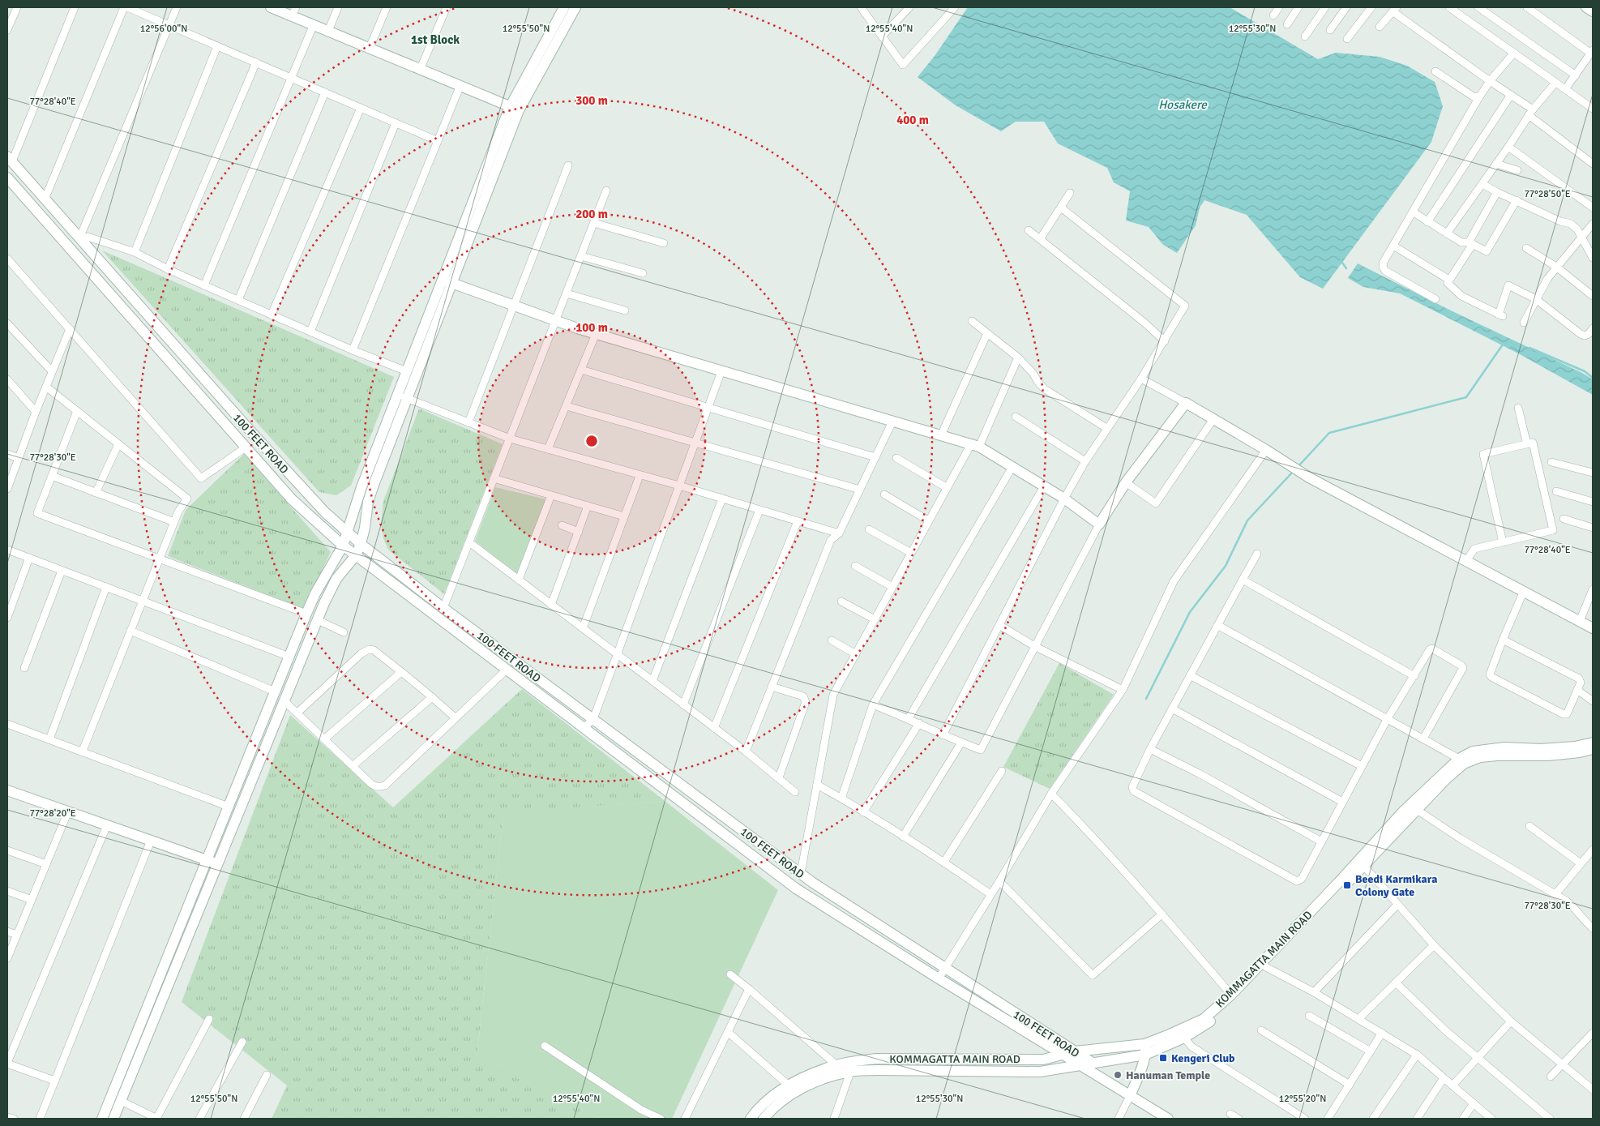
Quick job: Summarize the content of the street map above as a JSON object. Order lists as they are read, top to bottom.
{
  "streets": {
    "main road": ["100 FEET ROAD", "KOMMAGATTA MAIN ROAD"]
  },
  "crossings": [
    ["100 FEET ROAD", "KOMMAGATTA MAIN ROAD"]
  ],
  "districts": ["1st Block"],
  "water": ["Hosakere"],
  "places": {
    "transit": ["Beedi Karmikara Colony Gate", "Kengeri Club"],
    "other": ["Hanuman Temple"]
  },
  "coordinates": [
    "12°56'00\"N",
    "12°55'50\"N",
    "12°55'40\"N",
    "12°55'30\"N",
    "77°28'40\"E",
    "77°28'50\"E",
    "77°28'30\"E",
    "77°28'20\"E",
    "12°55'20\"N"
  ],
  "rings": [
    "300 m",
    "400 m",
    "200 m",
    "100 m"
  ]
}
